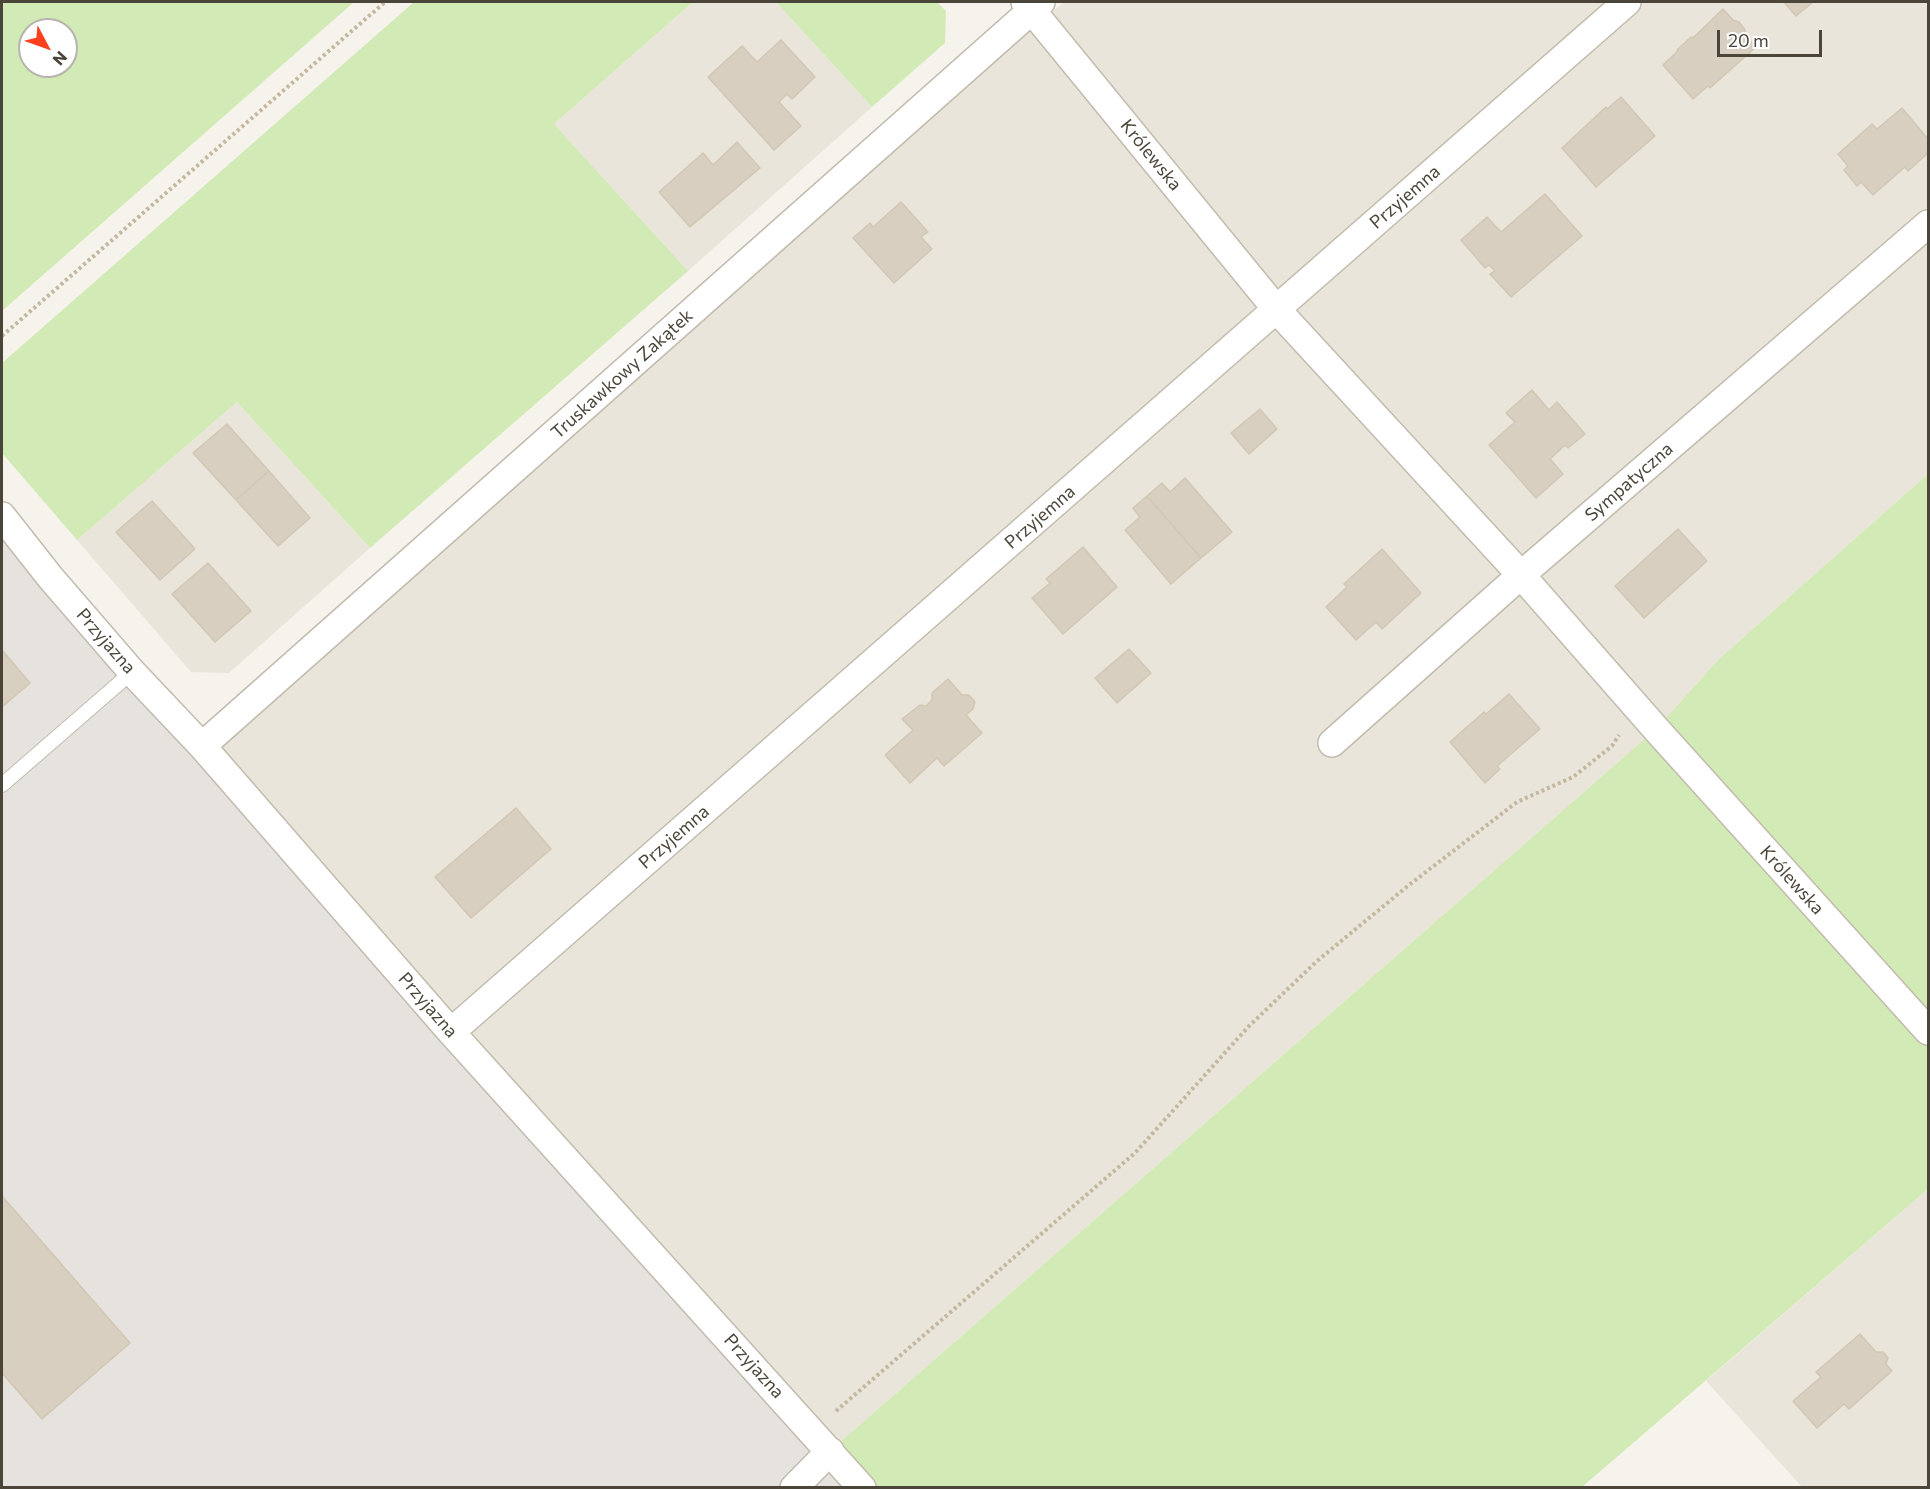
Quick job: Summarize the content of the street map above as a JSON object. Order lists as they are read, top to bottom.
{
  "streets": {
    "street": [
      "Królewska",
      "Przyjemna",
      "Truskawkowy Zakątek",
      "Sympatyczna",
      "Przyjazna"
    ]
  },
  "crossings": [
    ["Królewska", "Przyjemna"],
    ["Królewska", "Truskawkowy Zakątek"],
    ["Królewska", "Sympatyczna"],
    ["Przyjemna", "Przyjazna"],
    ["Truskawkowy Zakątek", "Przyjazna"]
  ],
  "scale_bar": "20 m",
  "north": "bottom right"
}
